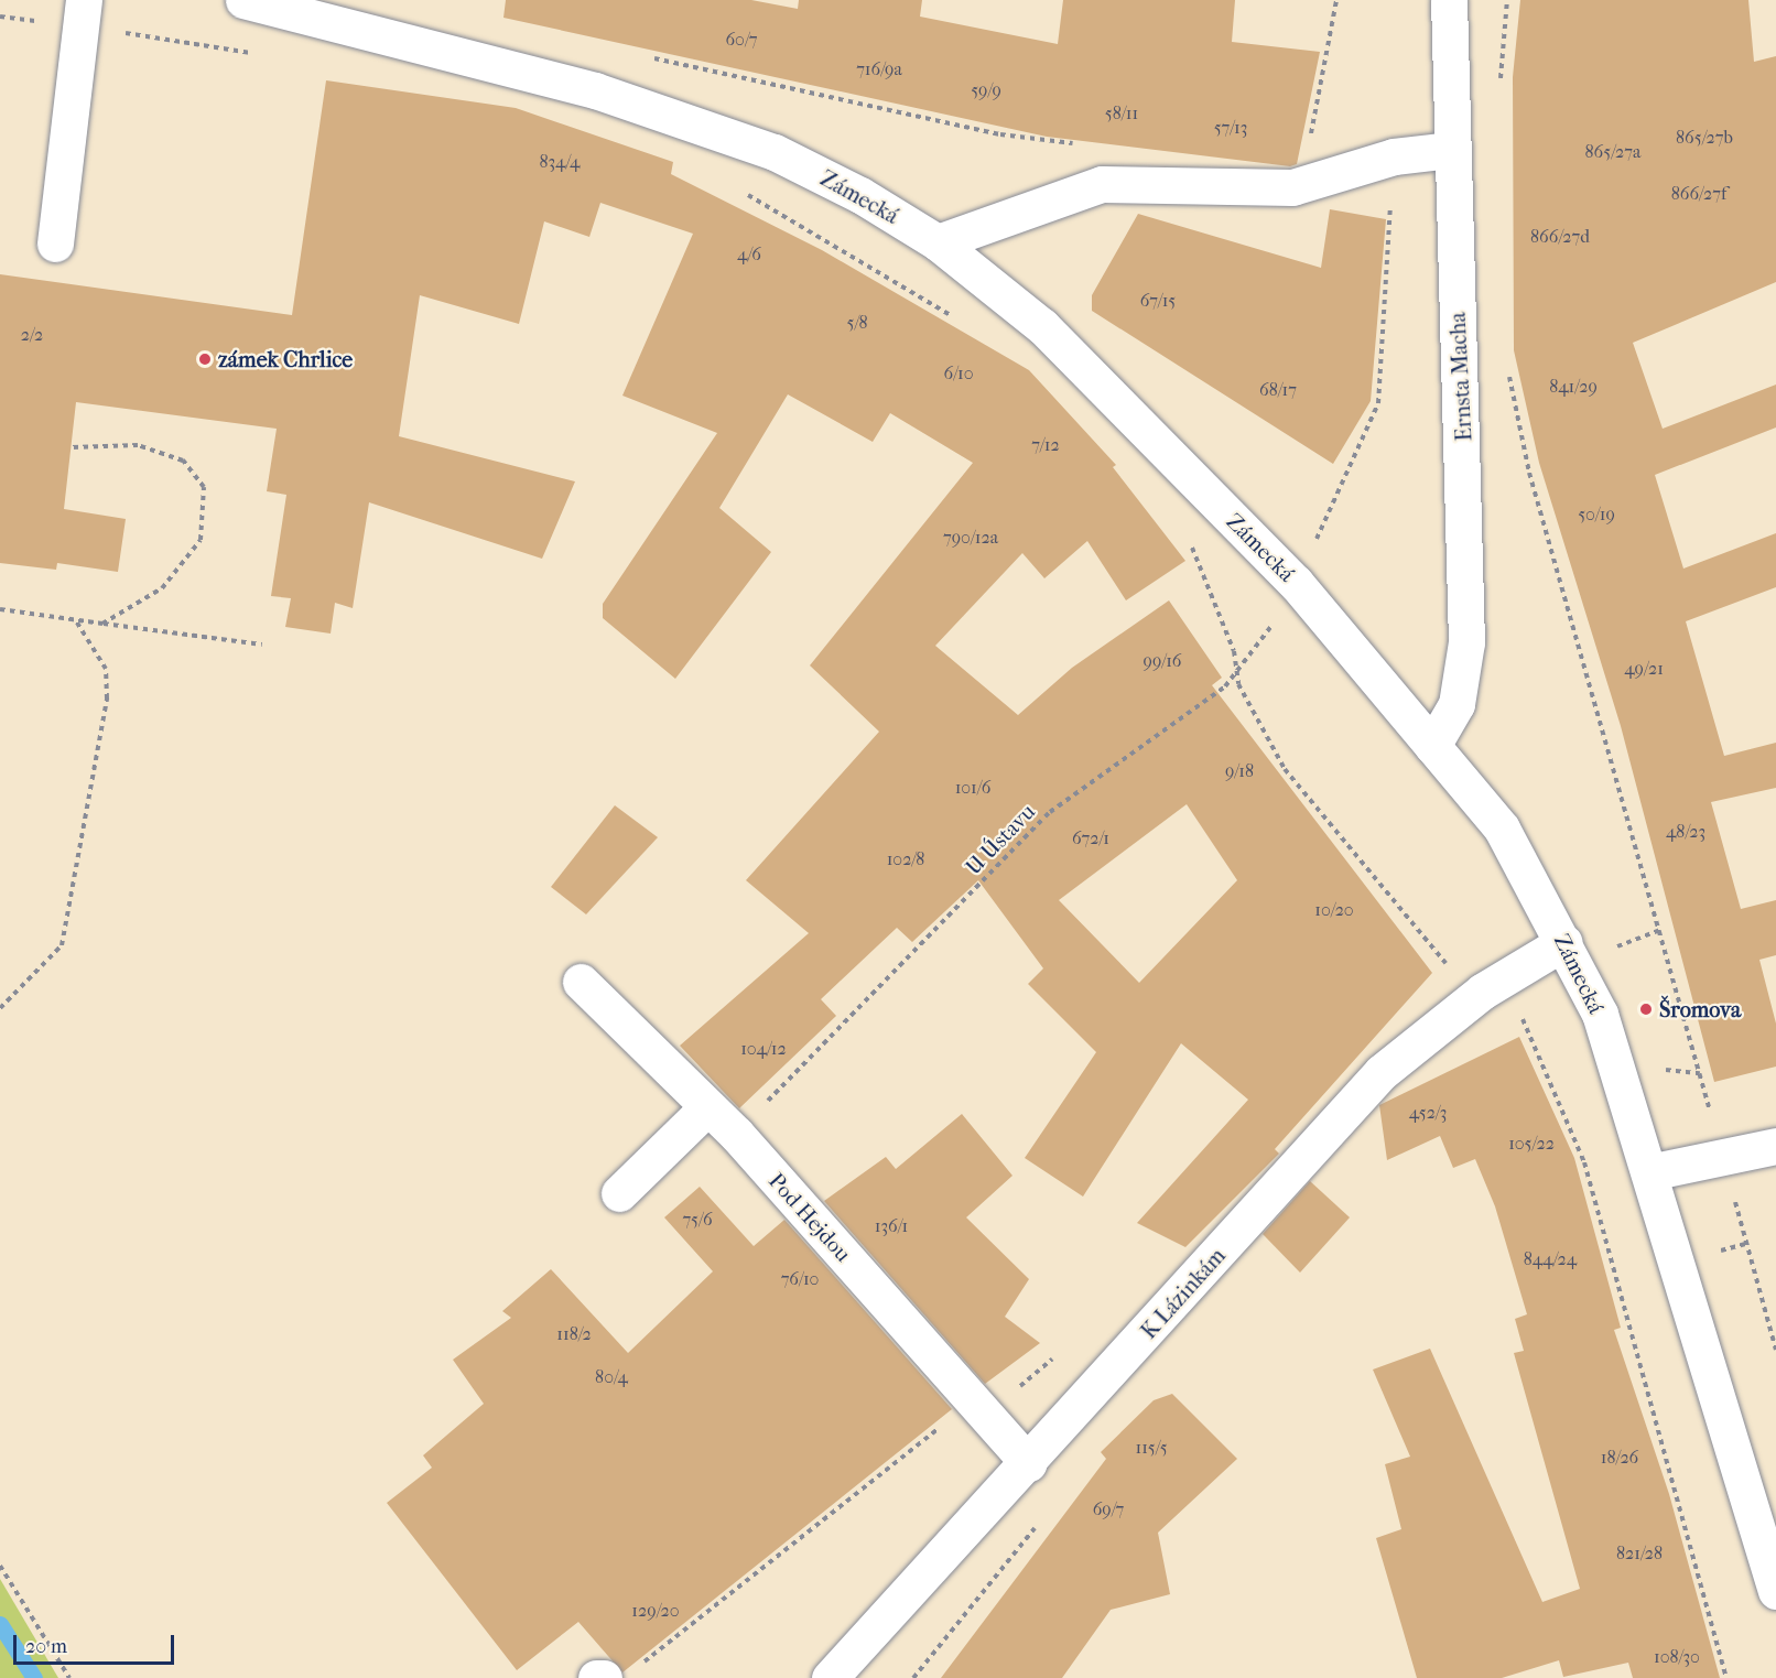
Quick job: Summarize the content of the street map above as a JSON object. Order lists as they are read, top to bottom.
{
  "streets": {
    "street": [
      "Zámecká",
      "Ernsta Macha",
      "Pod Hejdou",
      "K Lázinkám"
    ],
    "path": ["U Ústavu"]
  },
  "crossings": [
    ["Zámecká", "Ernsta Macha"],
    ["Zámecká", "U Ústavu"],
    ["Zámecká", "K Lázinkám"],
    ["U Ústavu", "Pod Hejdou"],
    ["Pod Hejdou", "K Lázinkám"]
  ],
  "places": ["zámek Chrlice", "Šromova"],
  "house_numbers": [
    "60/7",
    "716/9a",
    "59/9",
    "58/11",
    "57/13",
    "865/27b",
    "865/27a",
    "834/4",
    "866/27f",
    "866/27d",
    "4/6",
    "67/15",
    "5/8",
    "2/2",
    "6/10",
    "841/29",
    "68/17",
    "7/12",
    "50/19",
    "790/12a",
    "99/16",
    "49/21",
    "9/18",
    "101/6",
    "48/23",
    "672/1",
    "102/8",
    "10/20",
    "104/12",
    "452/3",
    "105/22",
    "75/6",
    "136/1",
    "844/24",
    "76/10",
    "118/2",
    "80/4",
    "115/5",
    "18/26",
    "69/7",
    "821/28",
    "129/20",
    "108/30"
  ],
  "scale_bar": "20 m"
}
